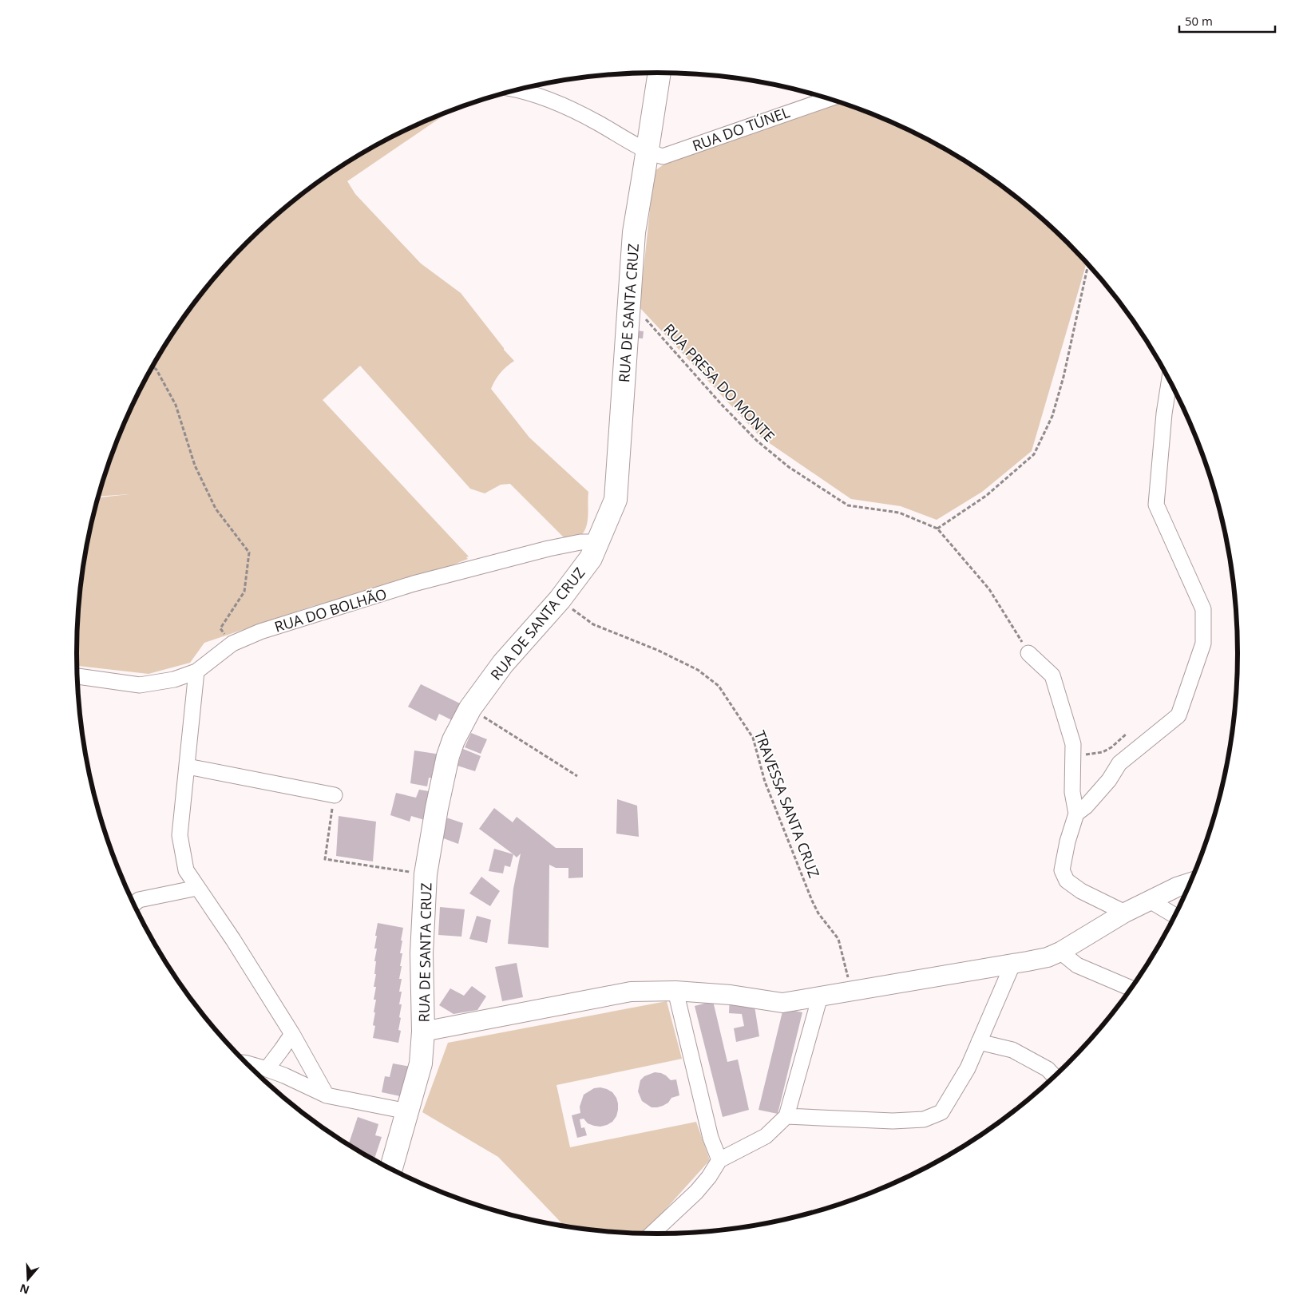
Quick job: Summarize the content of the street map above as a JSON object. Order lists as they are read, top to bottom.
{
  "streets": {
    "main road": ["RUA DE SANTA CRUZ"],
    "street": ["RUA DO TÚNEL", "RUA DO BOLHÃO"],
    "path": ["RUA PRESA DO MONTE", "TRAVESSA SANTA CRUZ"]
  },
  "crossings": [
    ["RUA DO TÚNEL", "RUA DE SANTA CRUZ"],
    ["RUA DE SANTA CRUZ", "RUA PRESA DO MONTE"],
    ["RUA DE SANTA CRUZ", "RUA DO BOLHÃO"],
    ["RUA DE SANTA CRUZ", "TRAVESSA SANTA CRUZ"]
  ],
  "scale_bar": "50 m",
  "north": "bottom"
}
